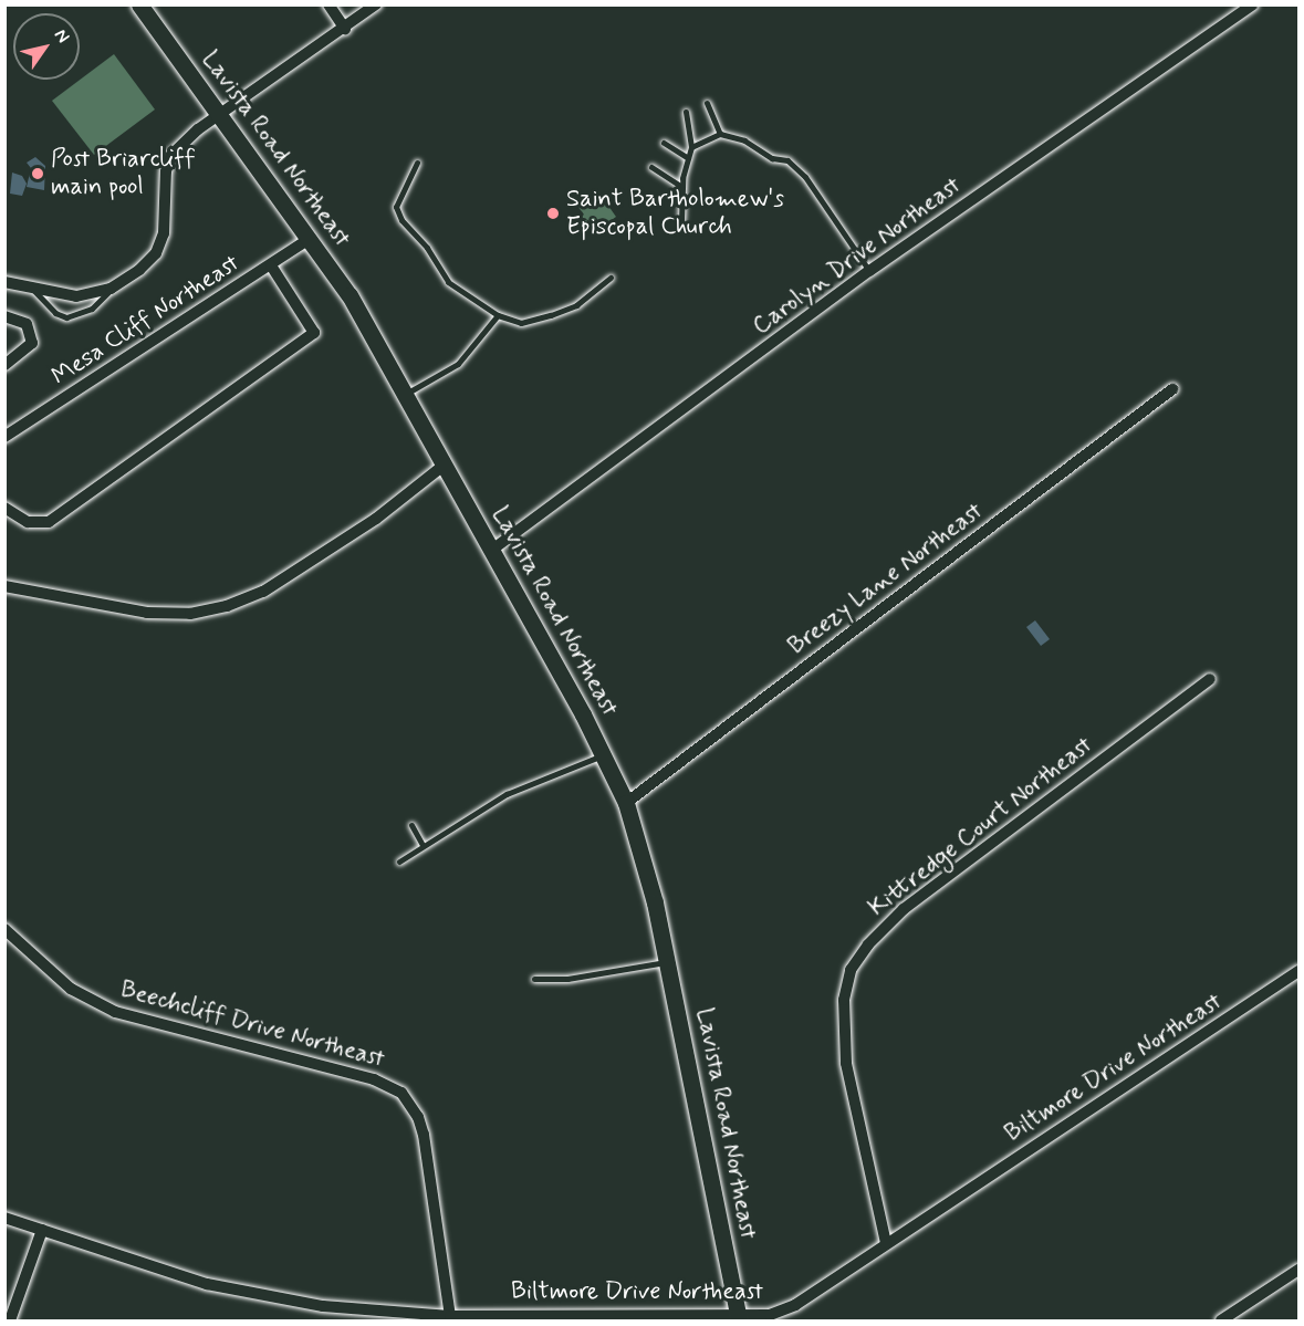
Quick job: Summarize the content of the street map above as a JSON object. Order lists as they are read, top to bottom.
{
  "streets": {
    "main road": ["Lavista Road Northeast"],
    "street": [
      "Carolyn Drive Northeast",
      "Mesa Cliff Northeast",
      "Breezy Lane Northeast",
      "Kittredge Court Northeast",
      "Beechcliff Drive Northeast",
      "Biltmore Drive Northeast"
    ]
  },
  "crossings": [
    ["Lavista Road Northeast", "Carolyn Drive Northeast"],
    ["Lavista Road Northeast", "Mesa Cliff Northeast"],
    ["Lavista Road Northeast", "Breezy Lane Northeast"],
    ["Lavista Road Northeast", "Biltmore Drive Northeast"],
    ["Kittredge Court Northeast", "Biltmore Drive Northeast"],
    ["Beechcliff Drive Northeast", "Biltmore Drive Northeast"]
  ],
  "places": ["Post Briarcliff main pool", "Saint Bartholomew's Episcopal Church"],
  "north": "top right"
}
